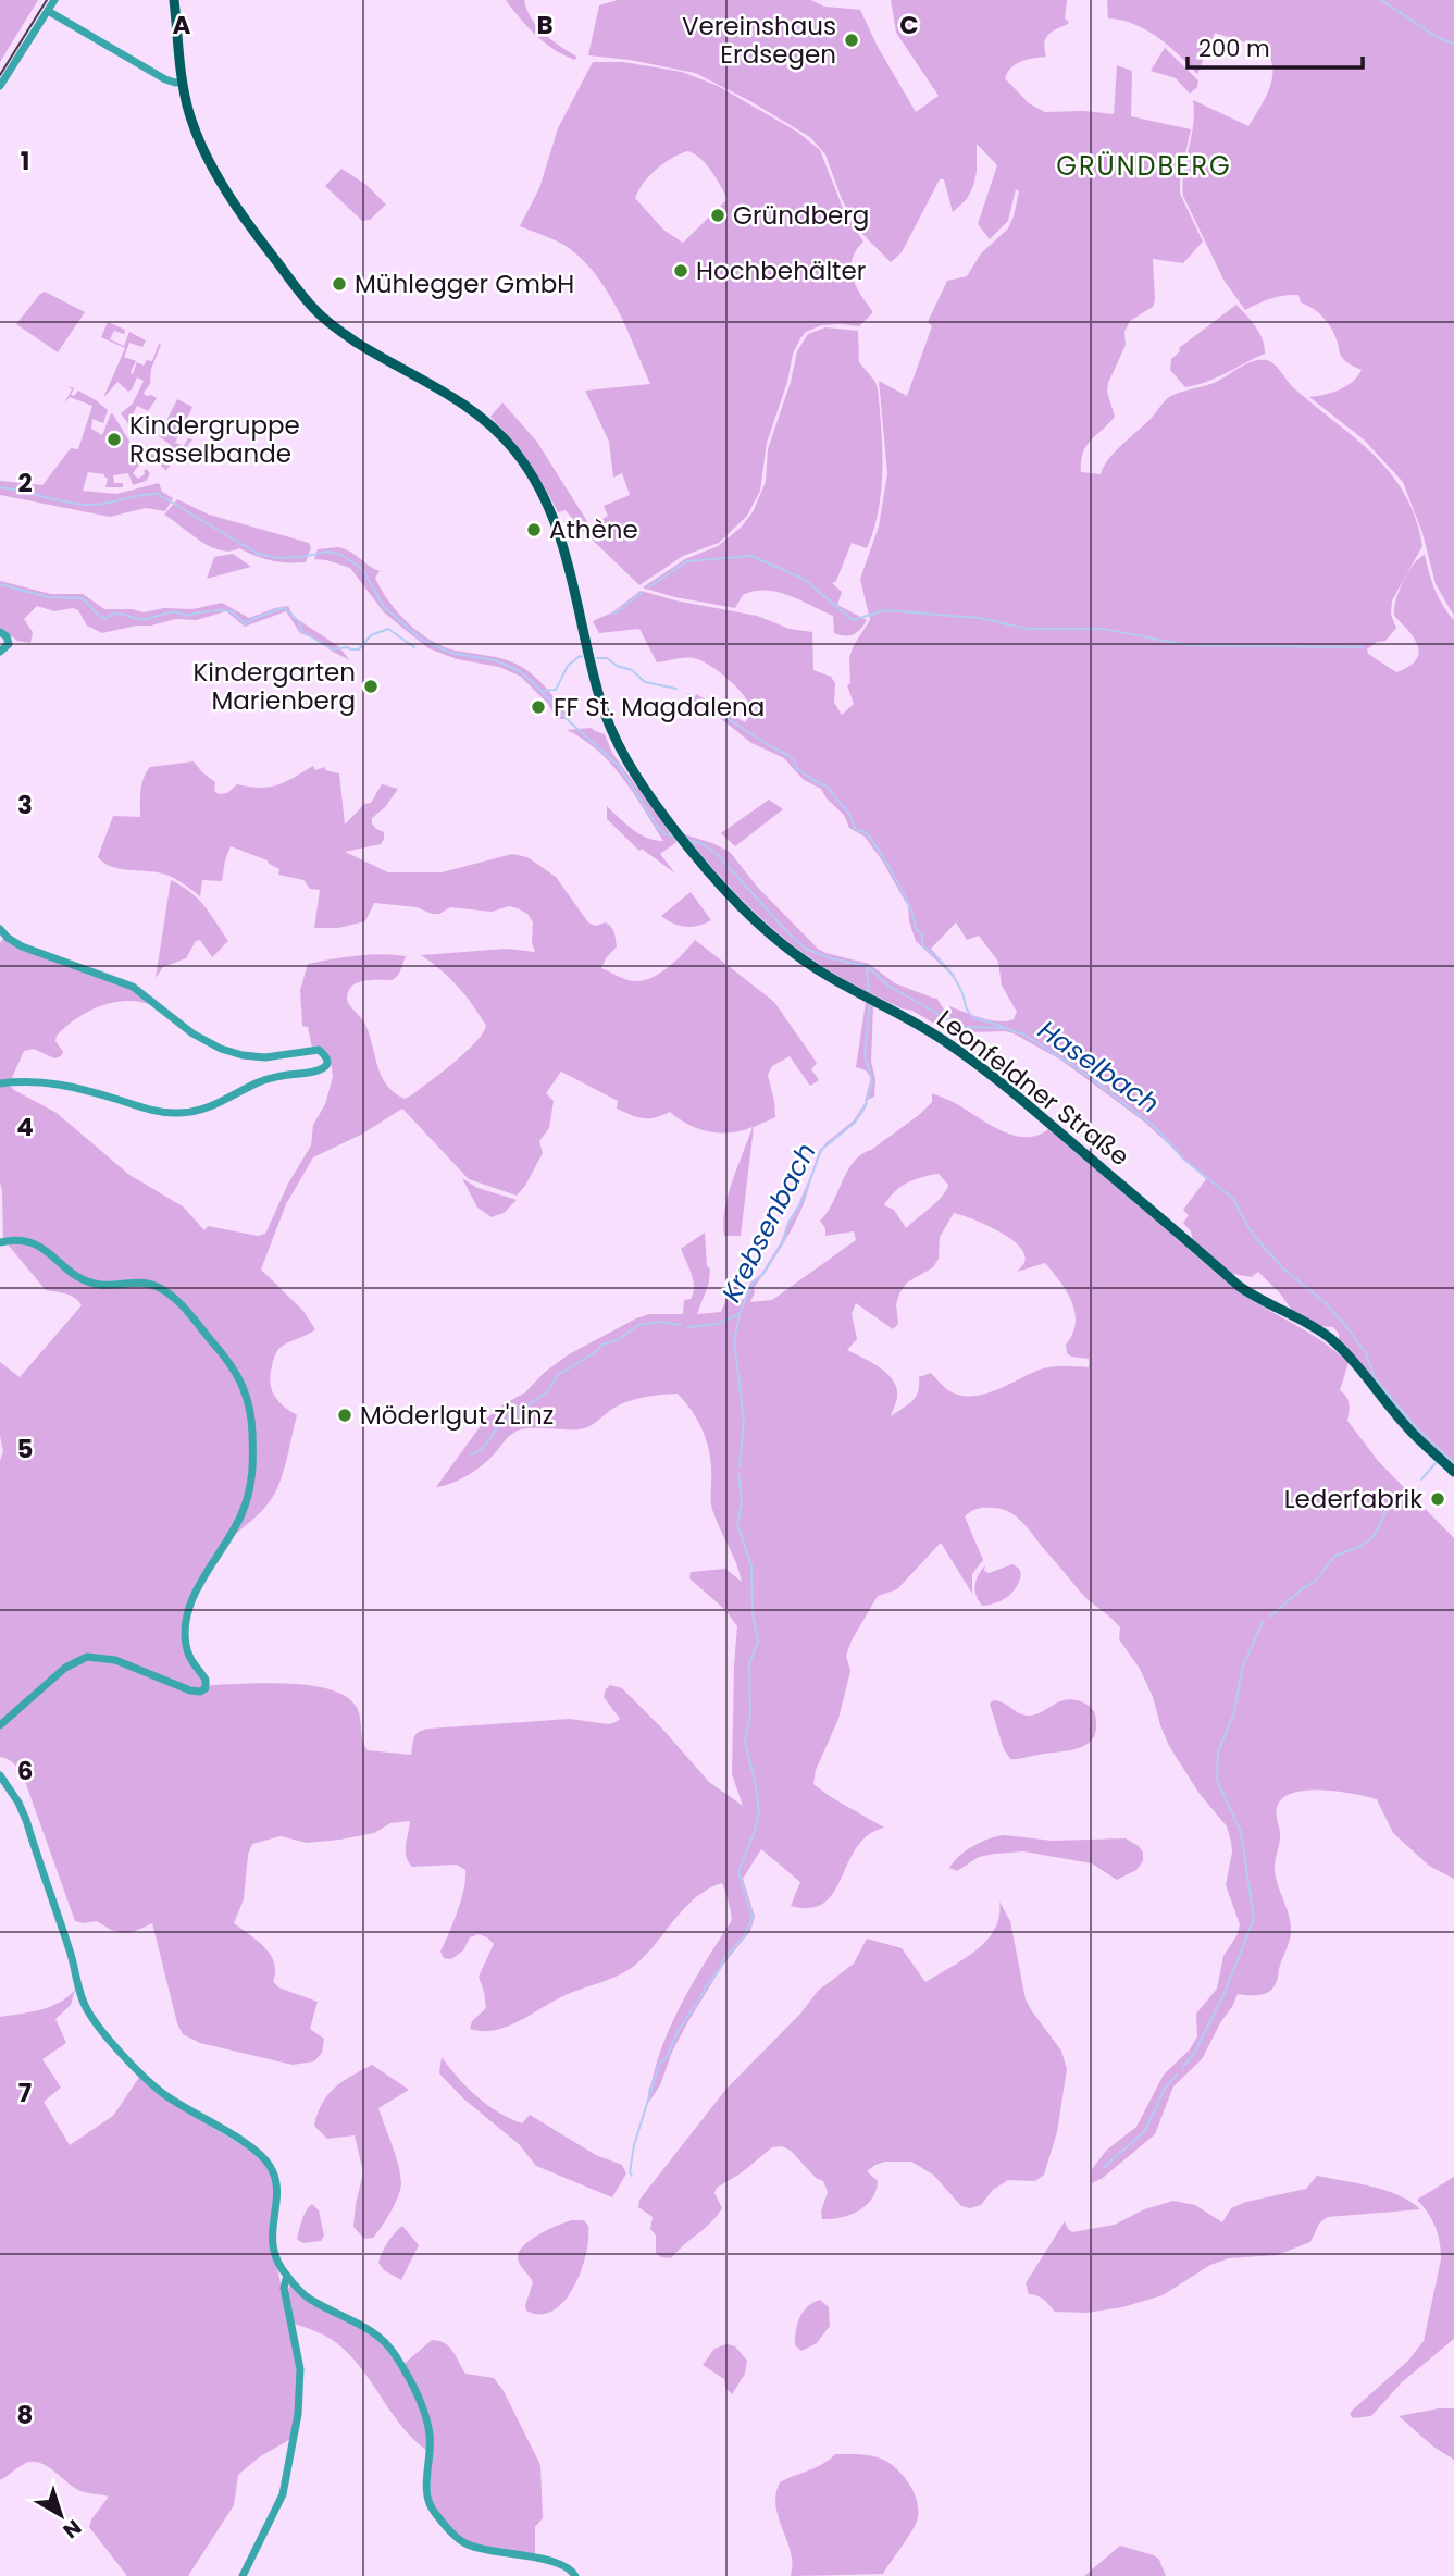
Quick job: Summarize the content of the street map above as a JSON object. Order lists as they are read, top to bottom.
{
  "streets": {
    "main road": ["Leonfeldner Straße"]
  },
  "districts": ["GRÜNDBERG"],
  "water": ["Haselbach", "Krebsenbach"],
  "places": [
    "Vereinshaus Erdsegen",
    "Gründberg",
    "Hochbehälter",
    "Mühlegger GmbH",
    "Kindergruppe Rasselbande",
    "Athène",
    "Kindergarten Marienberg",
    "FF St. Magdalena",
    "Möderlgut z'Linz",
    "Lederfabrik"
  ],
  "scale_bar": "200 m",
  "north": "bottom right",
  "grid": {
    "columns": ["A", "B", "C"],
    "rows": [
      "1",
      "2",
      "3",
      "4",
      "5",
      "6",
      "7",
      "8"
    ]
  }
}
